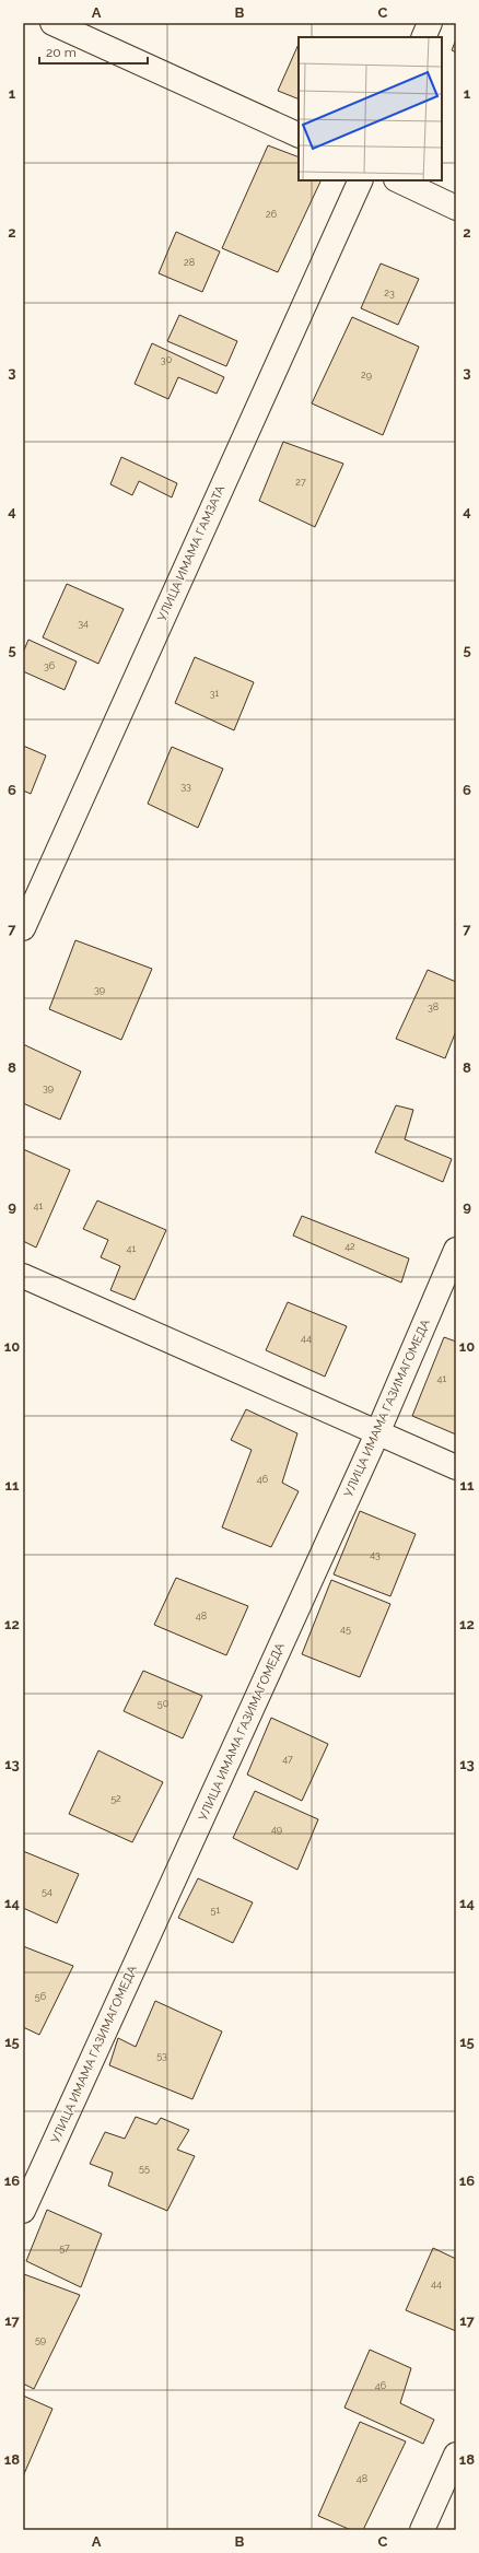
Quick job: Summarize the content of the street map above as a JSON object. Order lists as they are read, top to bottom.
{
  "streets": {
    "street": ["УЛИЦА ИМАМА ГАМЗАТА", "УЛИЦА ИМАМА ГАЗИМАГОМЕДА"]
  },
  "house_numbers": [
    "26",
    "28",
    "23",
    "30",
    "29",
    "27",
    "34",
    "36",
    "31",
    "33",
    "39",
    "38",
    "39",
    "41",
    "42",
    "41",
    "44",
    "41",
    "46",
    "43",
    "48",
    "45",
    "50",
    "47",
    "52",
    "49",
    "54",
    "51",
    "56",
    "53",
    "55",
    "57",
    "44",
    "59",
    "46",
    "48"
  ],
  "scale_bar": "20 m",
  "grid": {
    "columns": ["A", "B", "C"],
    "rows": [
      "1",
      "2",
      "3",
      "4",
      "5",
      "6",
      "7",
      "8",
      "9",
      "10",
      "11",
      "12",
      "13",
      "14",
      "15",
      "16",
      "17",
      "18"
    ]
  }
}
